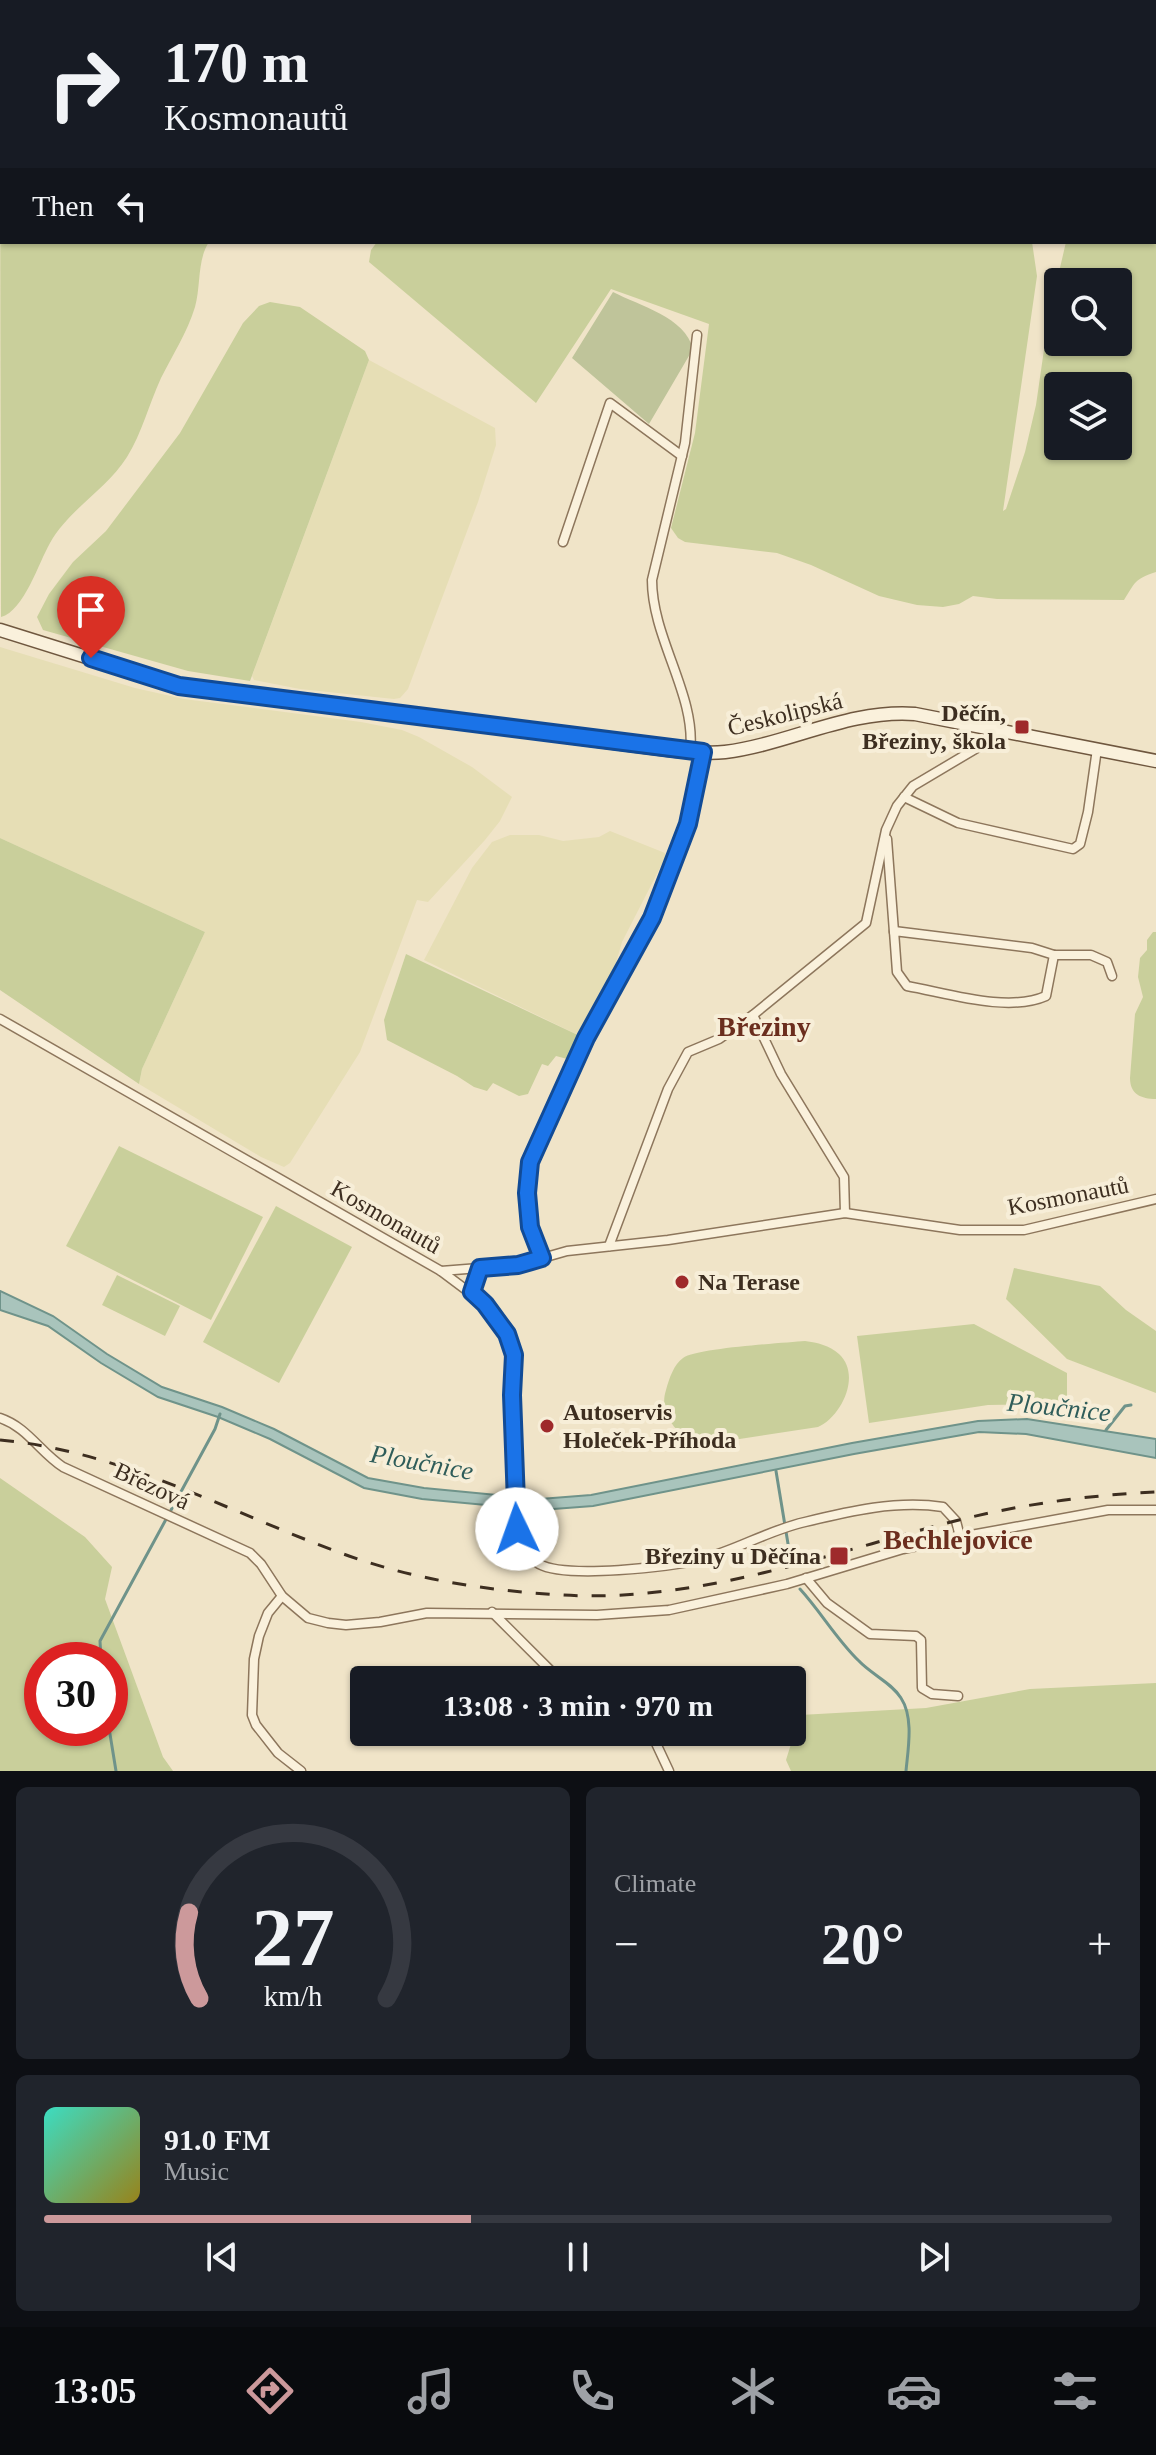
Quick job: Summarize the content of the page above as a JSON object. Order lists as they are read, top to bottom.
{
  "streets": {
    "main road": ["Českolipská"],
    "street": ["Kosmonautů", "Březová"]
  },
  "districts": ["Březiny", "Bechlejovice"],
  "water": ["Ploučnice"],
  "places": {
    "transit": ["Děčín, Březiny, škola", "Březiny u Děčína"],
    "other": ["Na Terase", "Autoservis Holeček-Příhoda"]
  },
  "page": {
    "turn": ["170 m", "Kosmonautů"],
    "then": "Then",
    "limit": "30",
    "trip": "13:08 · 3 min · 970 m",
    "tile": "Climate",
    "heat": ["−", "20°", "+"],
    "song": ["91.0 FM", "Music"],
    "tabs": "13:05",
    "gauge": ["27", "km/h"]
  }
}
